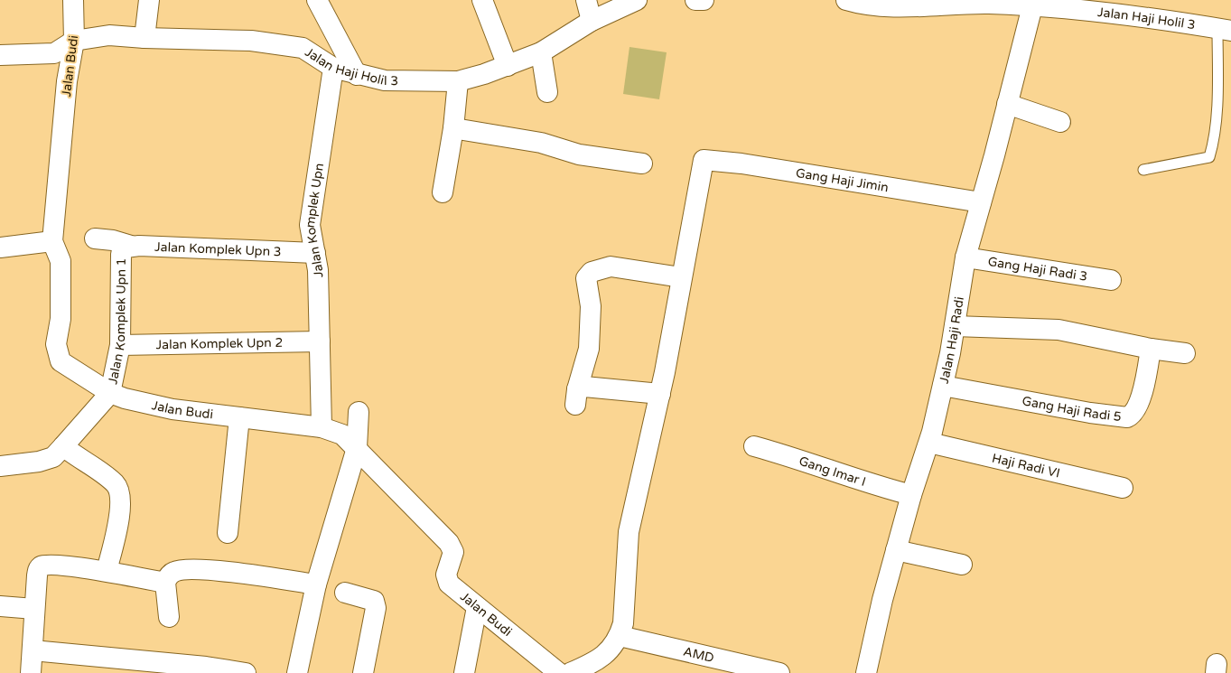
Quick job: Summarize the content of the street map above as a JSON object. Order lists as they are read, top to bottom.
{
  "streets": {
    "street": [
      "Jalan Haji Holil 3",
      "Jalan Budi",
      "Gang Haji Jimin",
      "Jalan Komplek Upn",
      "Jalan Komplek Upn 3",
      "Gang Haji Radi 3",
      "Jalan Komplek Upn 1",
      "Jalan Haji Radi",
      "Jalan Komplek Upn 2",
      "Gang Haji Radi 5",
      "Haji Radi VI",
      "Gang Imar I",
      "AMD"
    ]
  },
  "crossings": [
    ["Jalan Haji Holil 3", "Jalan Budi"],
    ["Jalan Haji Holil 3", "Jalan Komplek Upn"],
    ["Jalan Haji Holil 3", "Jalan Haji Radi"],
    ["Jalan Budi", "Jalan Komplek Upn"],
    ["Jalan Budi", "Jalan Komplek Upn 1"],
    ["Gang Haji Jimin", "Jalan Haji Radi"],
    ["Jalan Komplek Upn", "Jalan Komplek Upn 3"],
    ["Jalan Komplek Upn", "Jalan Komplek Upn 2"],
    ["Jalan Komplek Upn 3", "Jalan Komplek Upn 1"],
    ["Gang Haji Radi 3", "Jalan Haji Radi"],
    ["Jalan Komplek Upn 1", "Jalan Komplek Upn 2"],
    ["Jalan Haji Radi", "Gang Haji Radi 5"],
    ["Jalan Haji Radi", "Haji Radi VI"],
    ["Jalan Haji Radi", "Gang Imar I"]
  ]
}
